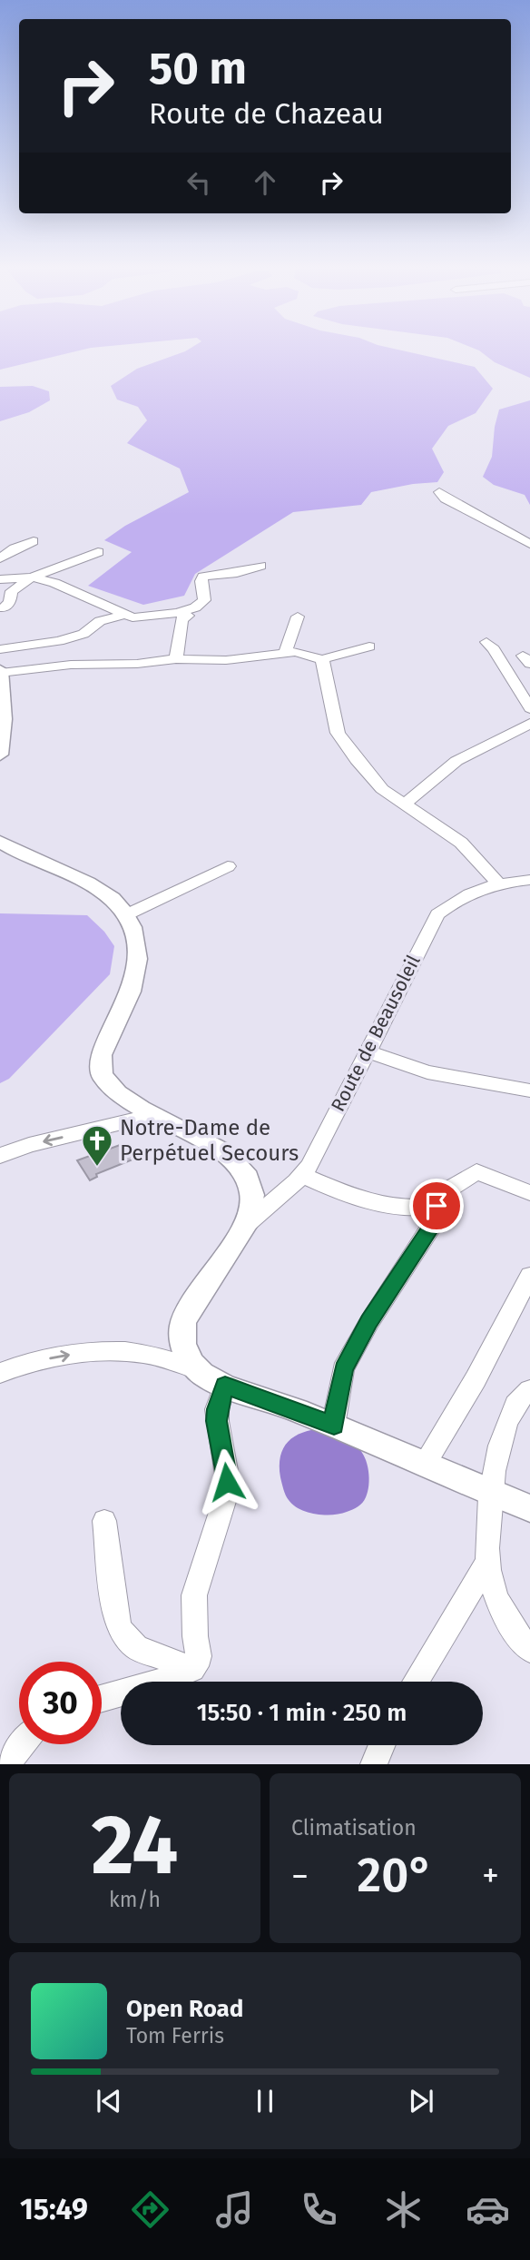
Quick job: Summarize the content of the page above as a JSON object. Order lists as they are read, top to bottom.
{
  "streets": {
    "street": ["Route de Beausoleil"]
  },
  "places": {
    "church": ["Notre-Dame de Perpétuel Secours"]
  },
  "page": {
    "turn": ["50 m", "Route de Chazeau"],
    "limit": "30",
    "trip": "15:50 · 1 min · 250 m",
    "tile": [
      ["24", "km/h"],
      "Climatisation"
    ],
    "heat": ["−", "20°", "+"],
    "song": ["Open Road", "Tom Ferris"],
    "tabs": "15:49"
  }
}
